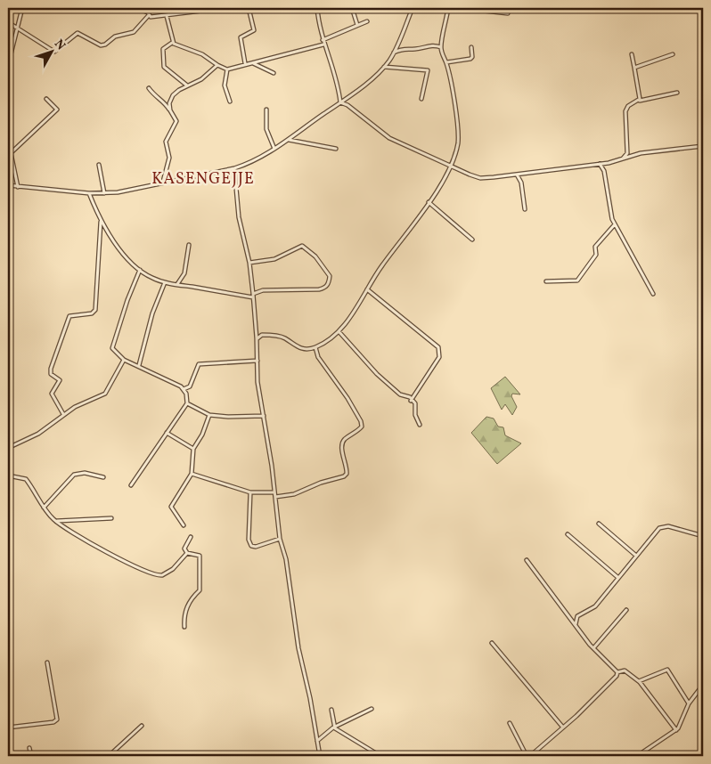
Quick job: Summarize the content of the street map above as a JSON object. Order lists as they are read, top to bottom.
{
  "districts": ["KASENGEJJE"],
  "north": "top right"
}
